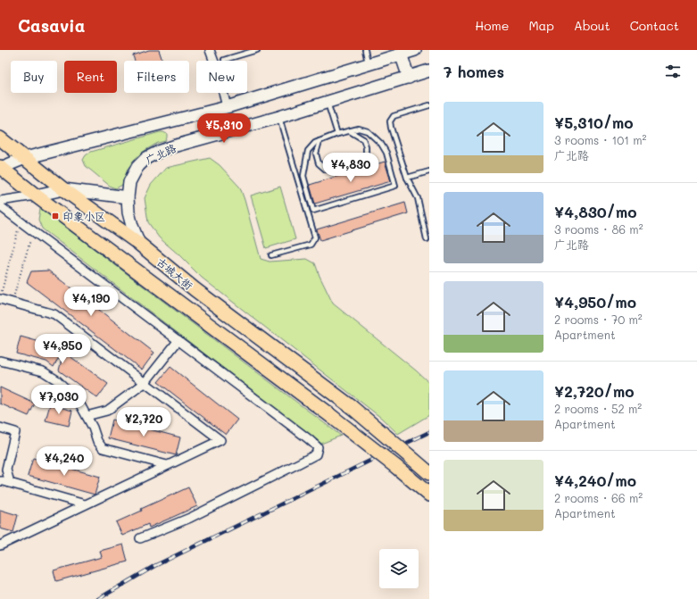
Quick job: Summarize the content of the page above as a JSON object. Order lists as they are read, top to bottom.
{
  "streets": {
    "main road": ["广北路", "古城大街"]
  },
  "crossings": [
    ["广北路", "古城大街"]
  ],
  "places": {
    "transit": ["印象小区"]
  },
  "page": {
    "header": "Casavia",
    "nav": [
      "Home",
      "Map",
      "About",
      "Contact"
    ],
    "heading": "7 homes",
    "chip": [
      "Buy",
      "Rent",
      "Filters",
      "New"
    ],
    "list": [
      {
        "name": "¥5,310/mo",
        "note": "3 rooms · 101 m² · 广北路"
      },
      {
        "name": "¥4,830/mo",
        "note": "3 rooms · 86 m² · 广北路"
      },
      {
        "name": "¥4,950/mo",
        "note": "2 rooms · 70 m² · Apartment"
      },
      {
        "name": "¥2,720/mo",
        "note": "2 rooms · 52 m² · Apartment"
      },
      {
        "name": "¥4,240/mo",
        "note": "2 rooms · 66 m² · Apartment"
      }
    ],
    "price": [
      "¥5,310",
      "¥4,830",
      "¥4,190",
      "¥4,950",
      "¥7,030",
      "¥2,720",
      "¥4,240"
    ]
  }
}
